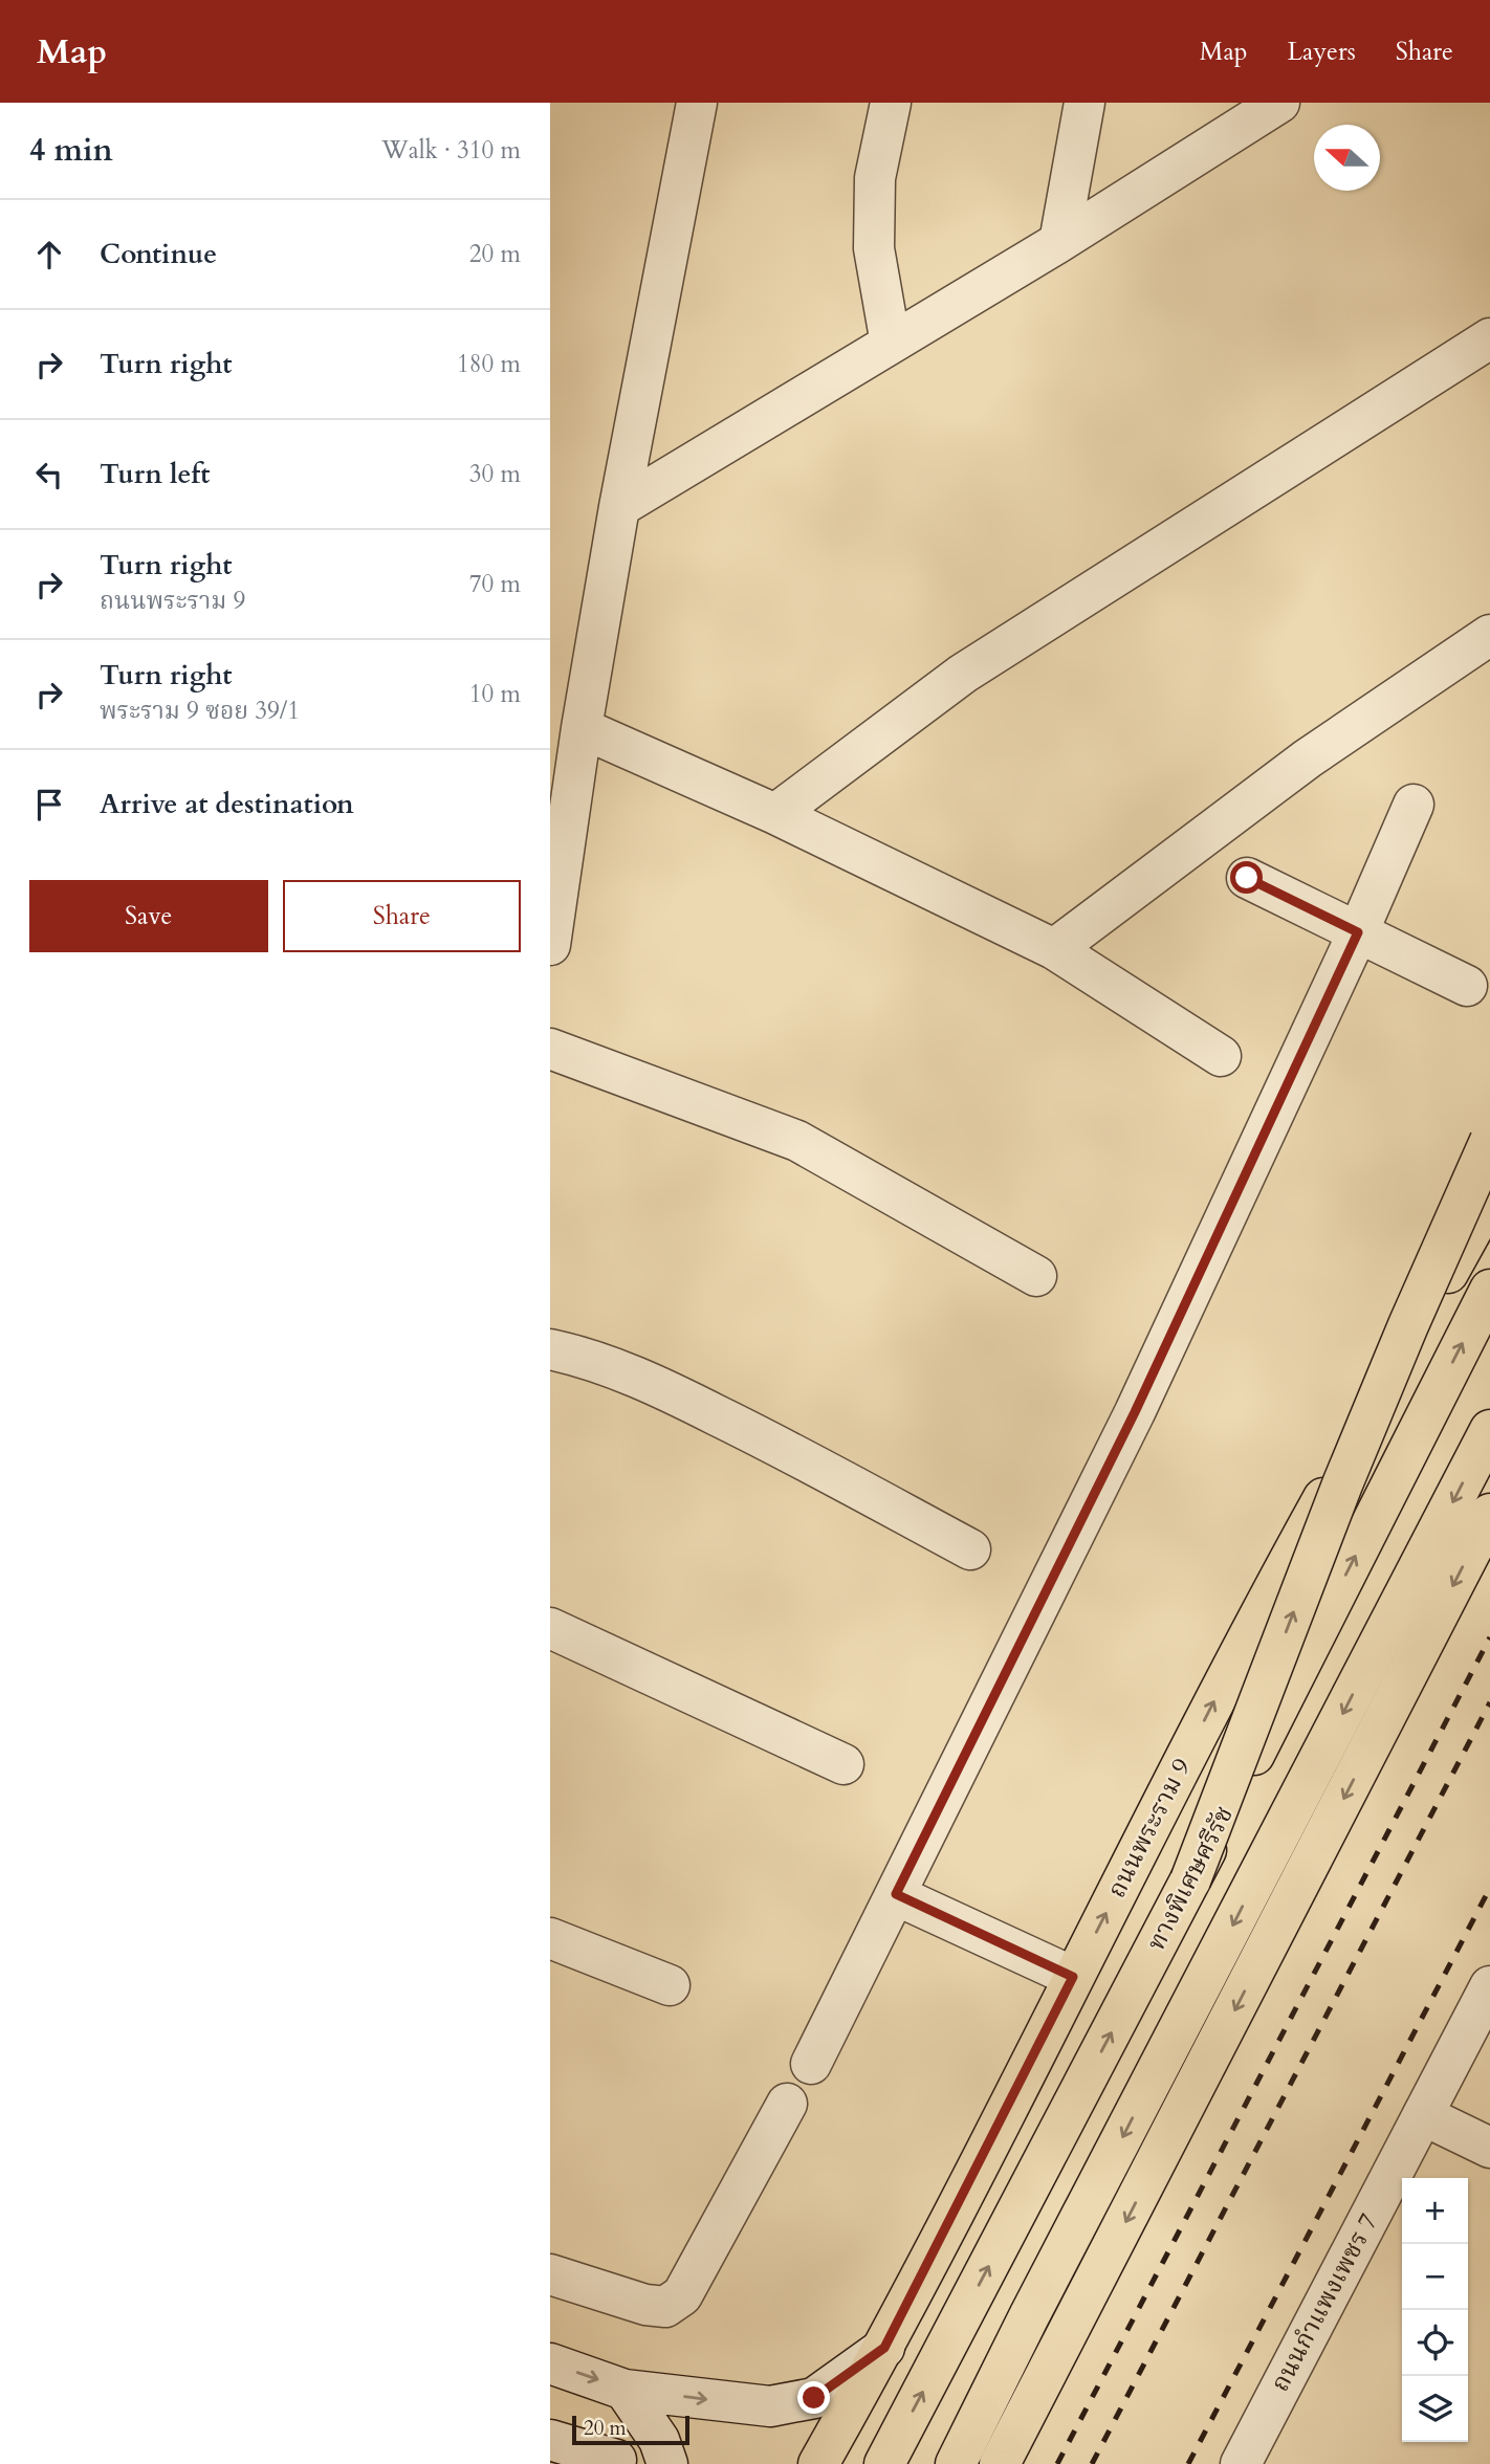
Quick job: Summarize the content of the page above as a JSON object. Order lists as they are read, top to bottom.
{
  "streets": {
    "main road": ["ถนนพระราม 9", "ทางพิเศษศรีรัช"],
    "street": ["ถนนกำแพงเพชร 7"]
  },
  "scale_bar": "20 m",
  "north": "left",
  "page": {
    "header": "Map",
    "nav": ["Map", "Layers", "Share"],
    "heading": ["4 min", "Walk · 310 m"],
    "list": [
      ["Continue", "20 m"],
      ["Turn right", "180 m"],
      ["Turn left", "30 m"],
      ["Turn right", "ถนนพระราม 9", "70 m"],
      ["Turn right", "พระราม 9 ซอย 39/1", "10 m"],
      "Arrive at destination"
    ],
    "buttons": ["Save", "Share"],
    "map_buttons": ["+", "−"],
    "scale": "20 m"
  }
}
